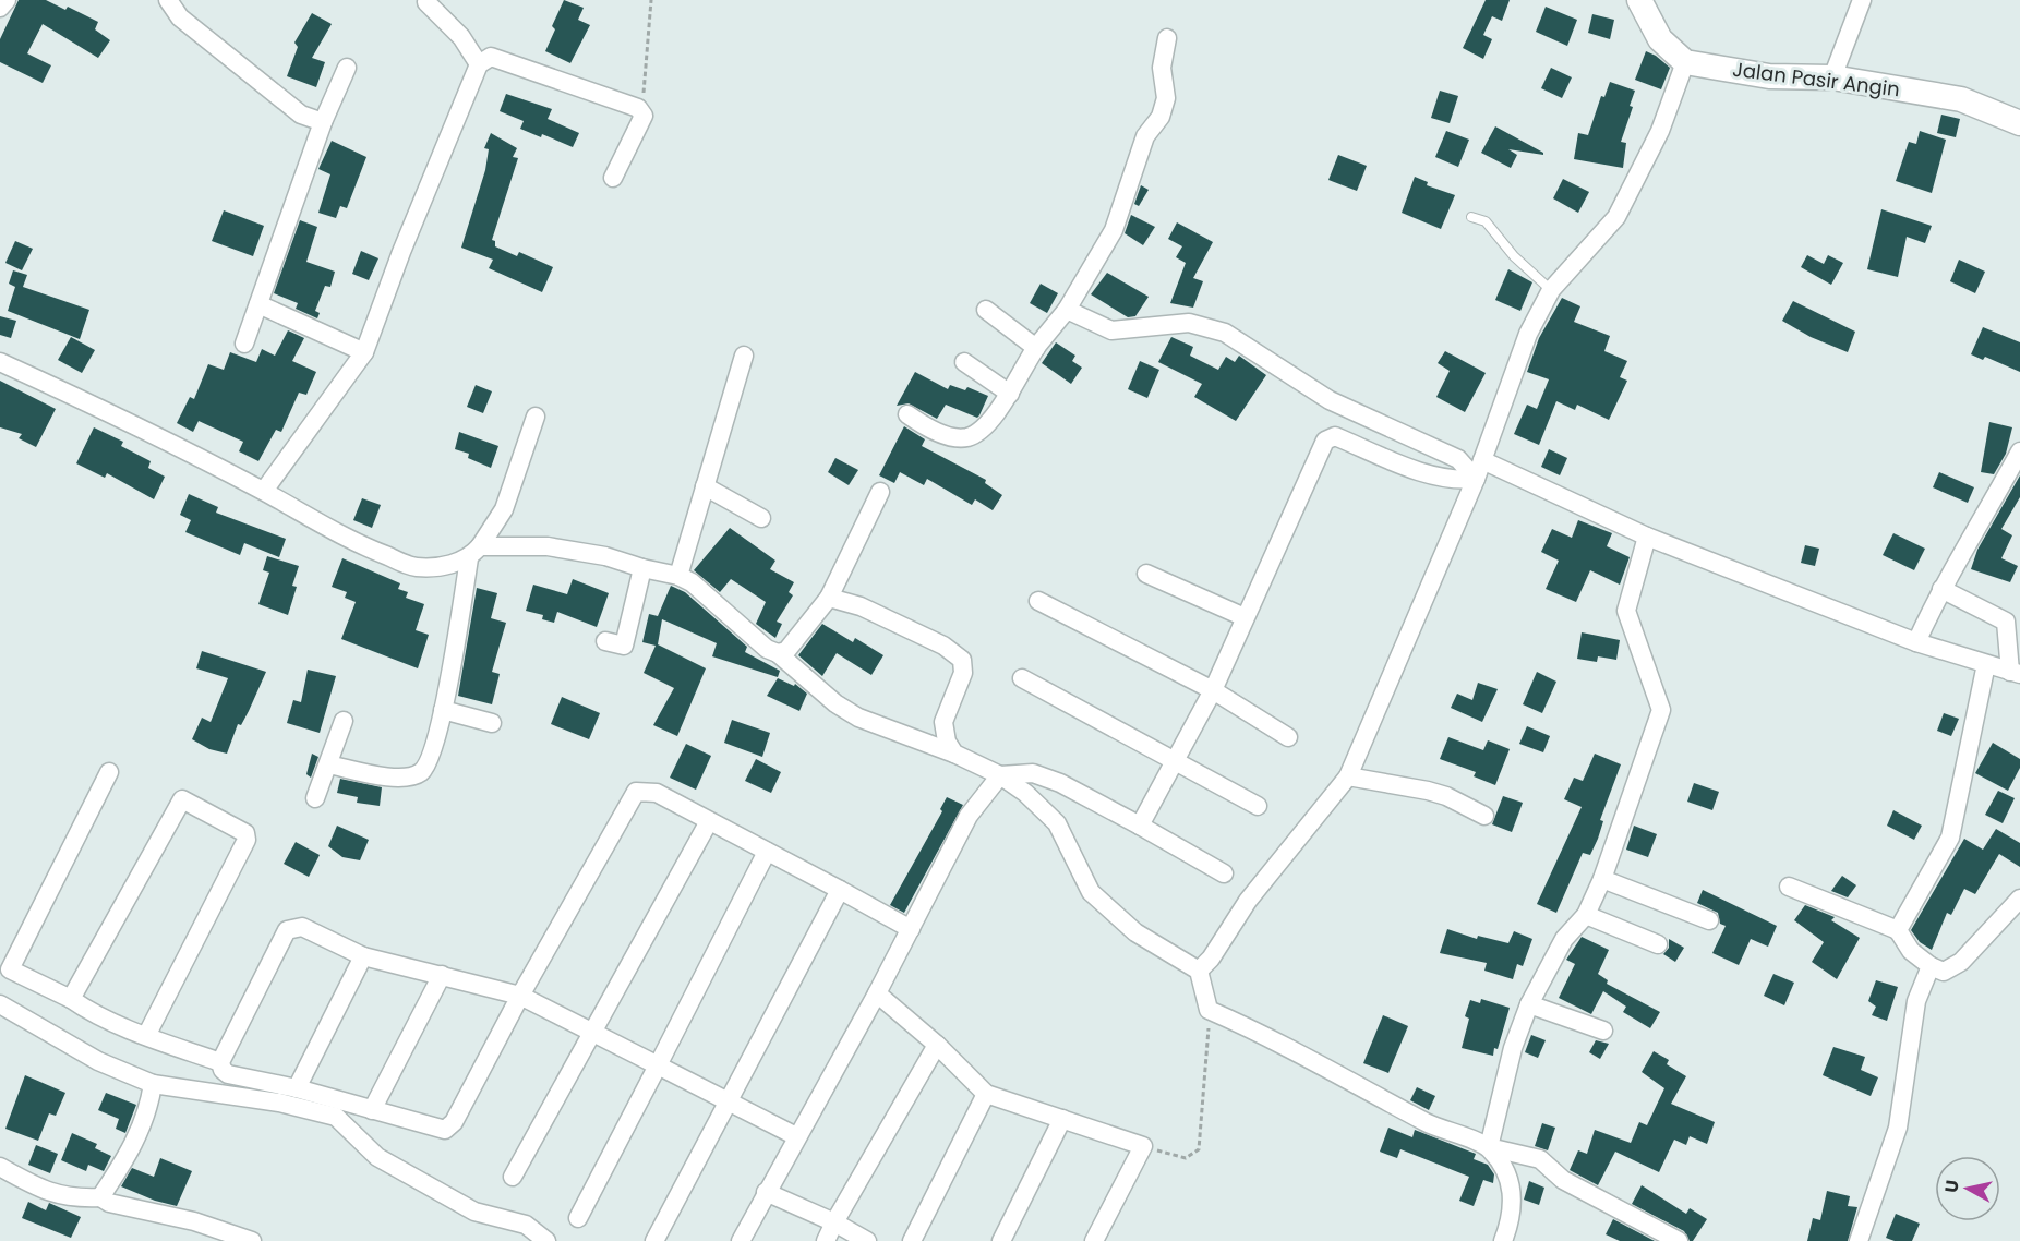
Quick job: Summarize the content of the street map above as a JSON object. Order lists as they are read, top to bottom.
{
  "streets": {
    "street": ["Jalan Pasir Angin"]
  },
  "north": "left"
}
